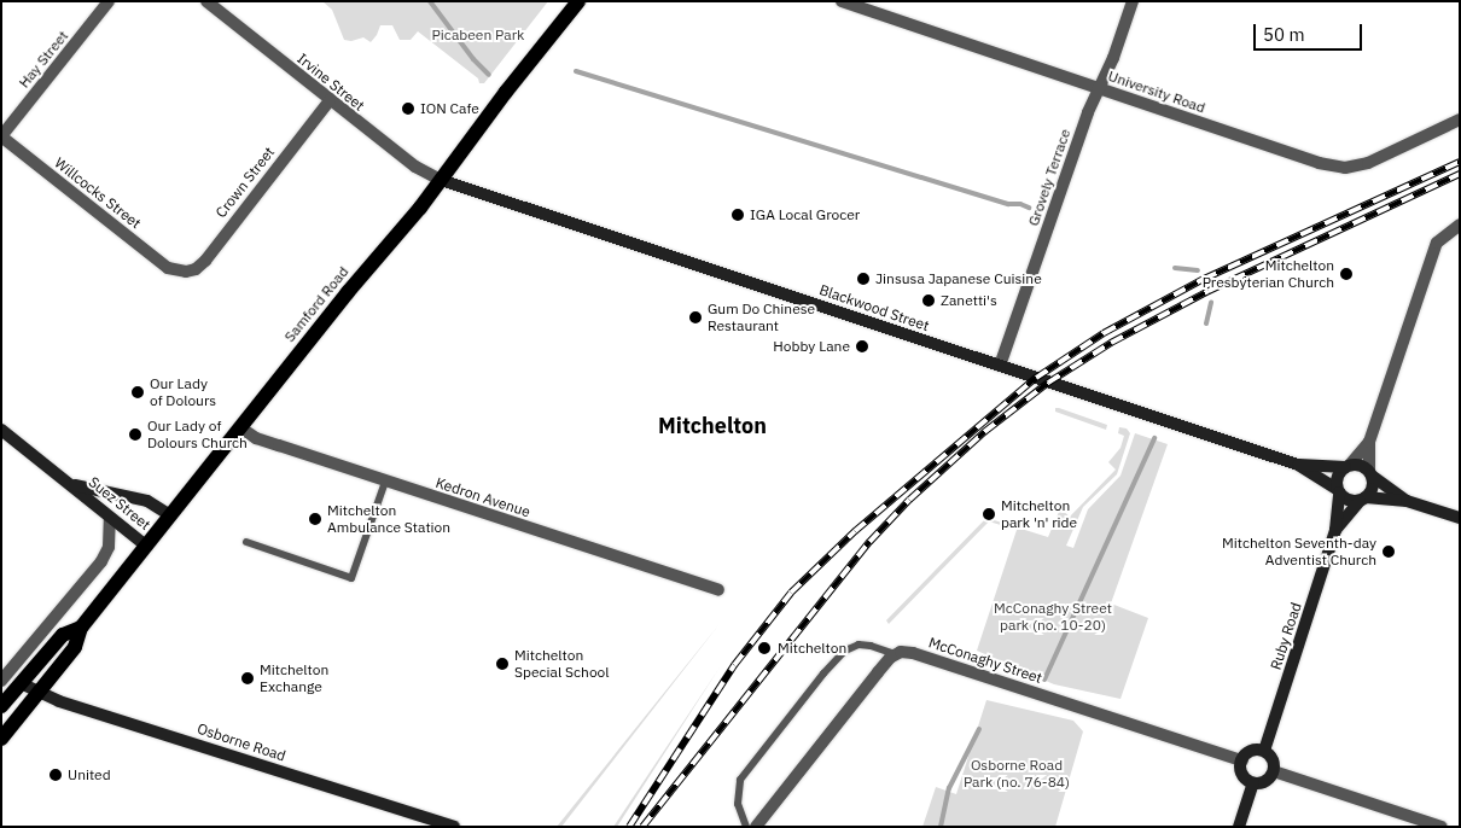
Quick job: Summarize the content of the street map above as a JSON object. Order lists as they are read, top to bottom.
{
  "streets": {
    "main road": ["Samford Road"],
    "street": [
      "Hay Street",
      "Irvine Street",
      "University Road",
      "Grovely Terrace",
      "Crown Street",
      "Willcocks Street",
      "Blackwood Street",
      "Kedron Avenue",
      "Suez Street",
      "Ruby Road",
      "McConaghy Street",
      "Osborne Road"
    ]
  },
  "crossings": [
    ["Hay Street", "Willcocks Street"],
    ["Irvine Street", "Crown Street"],
    ["Irvine Street", "Samford Road"],
    ["Irvine Street", "Blackwood Street"],
    ["University Road", "Grovely Terrace"],
    ["Grovely Terrace", "Blackwood Street"],
    ["Crown Street", "Willcocks Street"],
    ["Samford Road", "Blackwood Street"],
    ["Samford Road", "Kedron Avenue"],
    ["Samford Road", "Suez Street"],
    ["Samford Road", "Osborne Road"],
    ["Blackwood Street", "Ruby Road"],
    ["Ruby Road", "McConaghy Street"]
  ],
  "districts": ["Mitchelton"],
  "parks": ["Picabeen Park", "McConaghy Street park (no. 10-20)", "Osborne Road Park (no. 76-84)"],
  "places": [
    "ION Cafe",
    "IGA Local Grocer",
    "Mitchelton Presbyterian Church",
    "Jinsusa Japanese Cuisine",
    "Zanetti's",
    "Gum Do Chinese Restaurant",
    "Hobby Lane",
    "Our Lady of Dolours",
    "Our Lady of Dolours Church",
    "Mitchelton park 'n' ride",
    "Mitchelton Ambulance Station",
    "Mitchelton Seventh-day Adventist Church",
    "Mitchelton",
    "Mitchelton Special School",
    "Mitchelton Exchange",
    "United"
  ],
  "scale_bar": "50 m"
}
